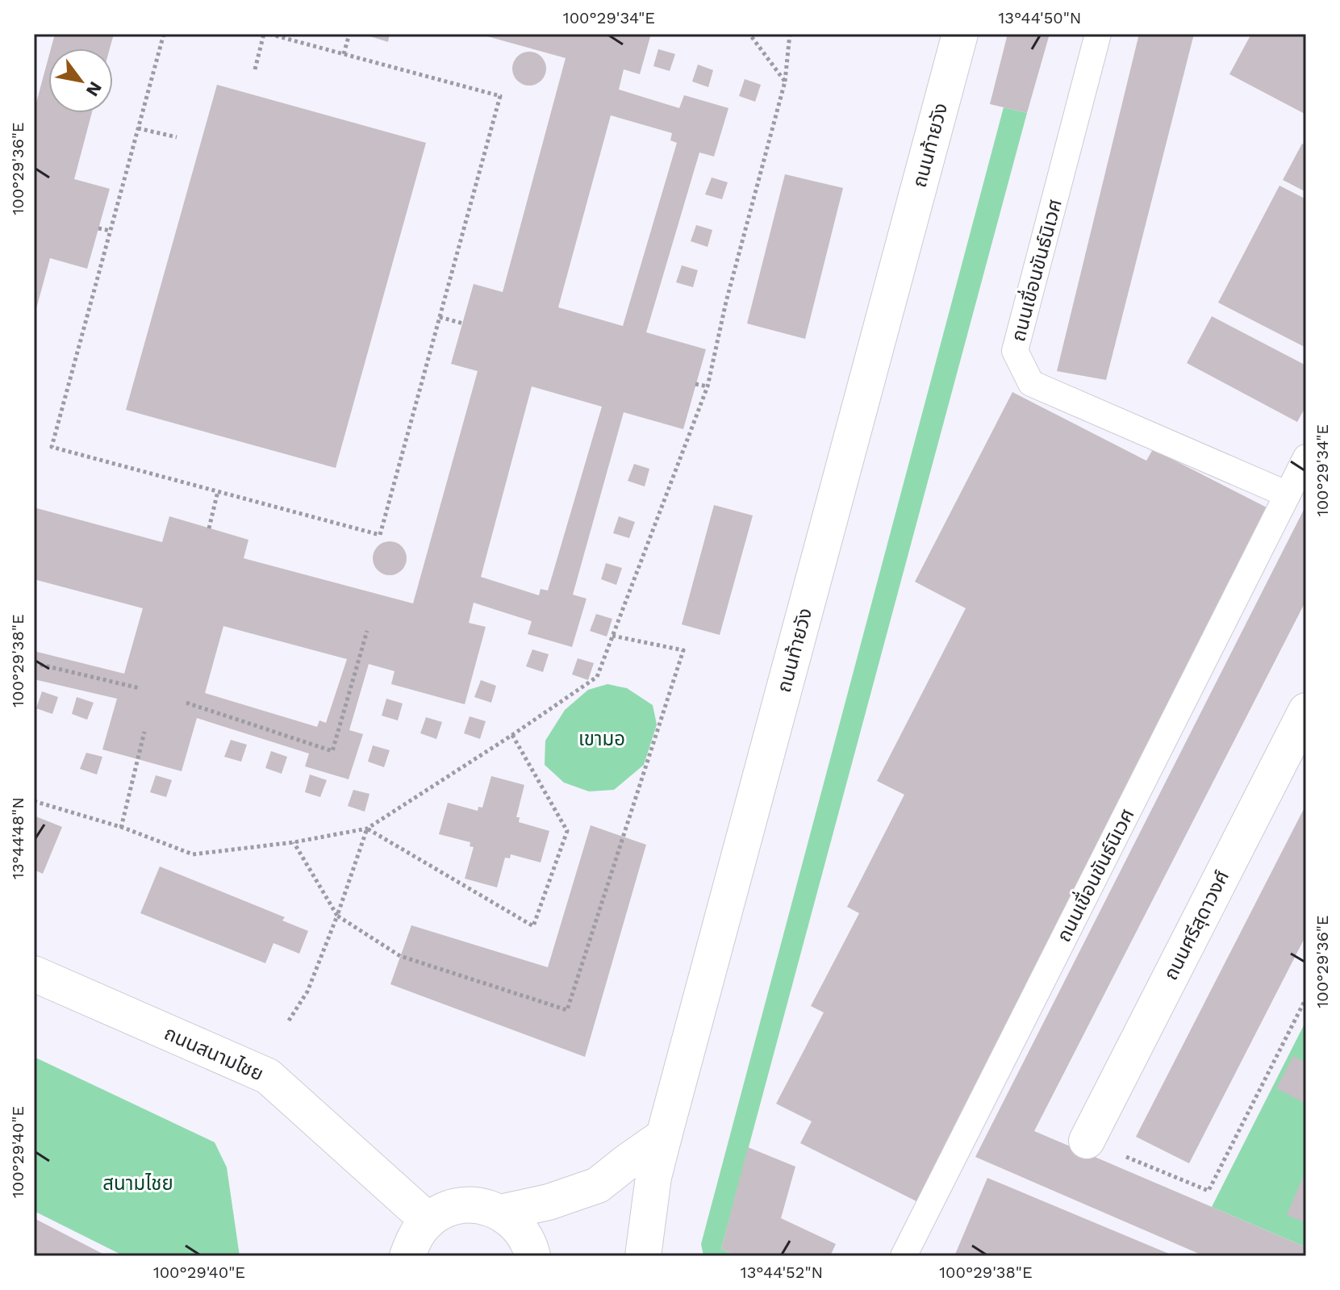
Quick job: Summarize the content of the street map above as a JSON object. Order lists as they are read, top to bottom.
{
  "streets": {
    "street": ["ถนนท้ายวัง", "ถนนศรีสุดาวงศ์", "ถนนสนามไชย"],
    "lane": ["ถนนเขื่อนขันธ์นิเวศ"]
  },
  "parks": ["เขามอ", "สนามไชย"],
  "north": "bottom right",
  "coordinates": [
    "100°29'34\"E",
    "13°44'50\"N",
    "100°29'36\"E",
    "100°29'38\"E",
    "13°44'48\"N",
    "100°29'40\"E",
    "13°44'52\"N"
  ]
}
